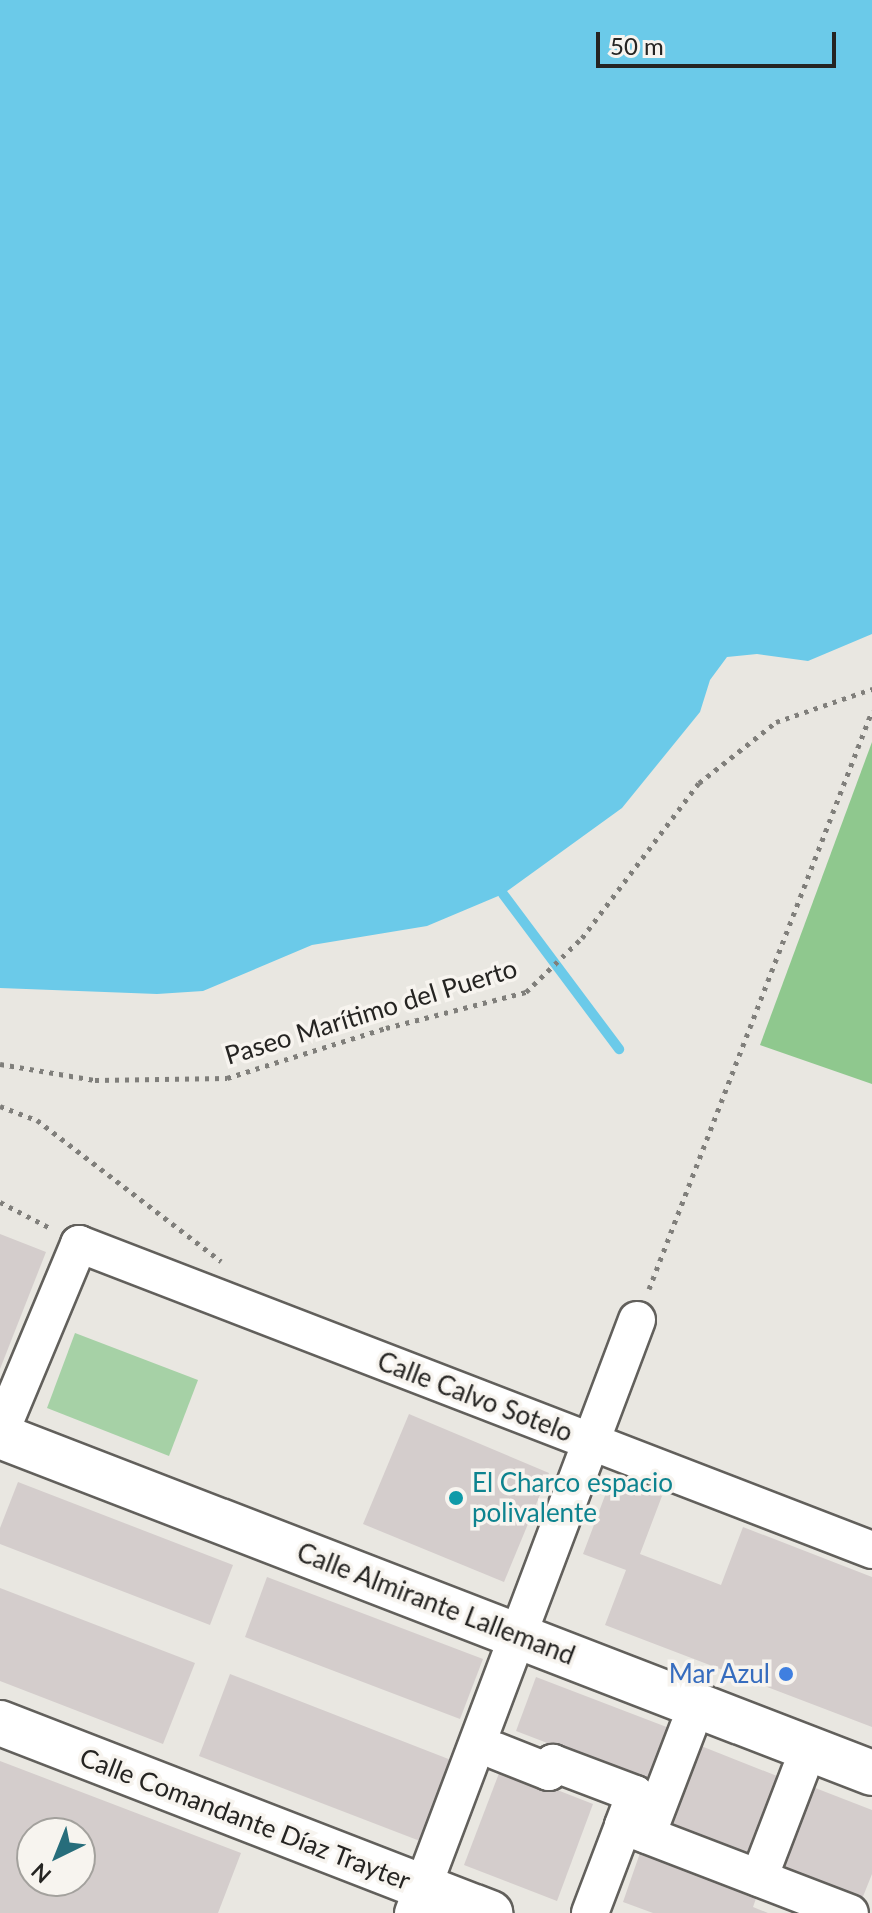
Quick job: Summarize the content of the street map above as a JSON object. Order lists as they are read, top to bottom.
{
  "streets": {
    "main road": ["Calle Almirante Lallemand", "Calle Comandante Díaz Trayter"],
    "street": ["Calle Calvo Sotelo"],
    "path": ["Paseo Marítimo del Puerto"]
  },
  "places": ["El Charco espacio polivalente", "Mar Azul"],
  "scale_bar": "50 m",
  "north": "bottom left"
}
